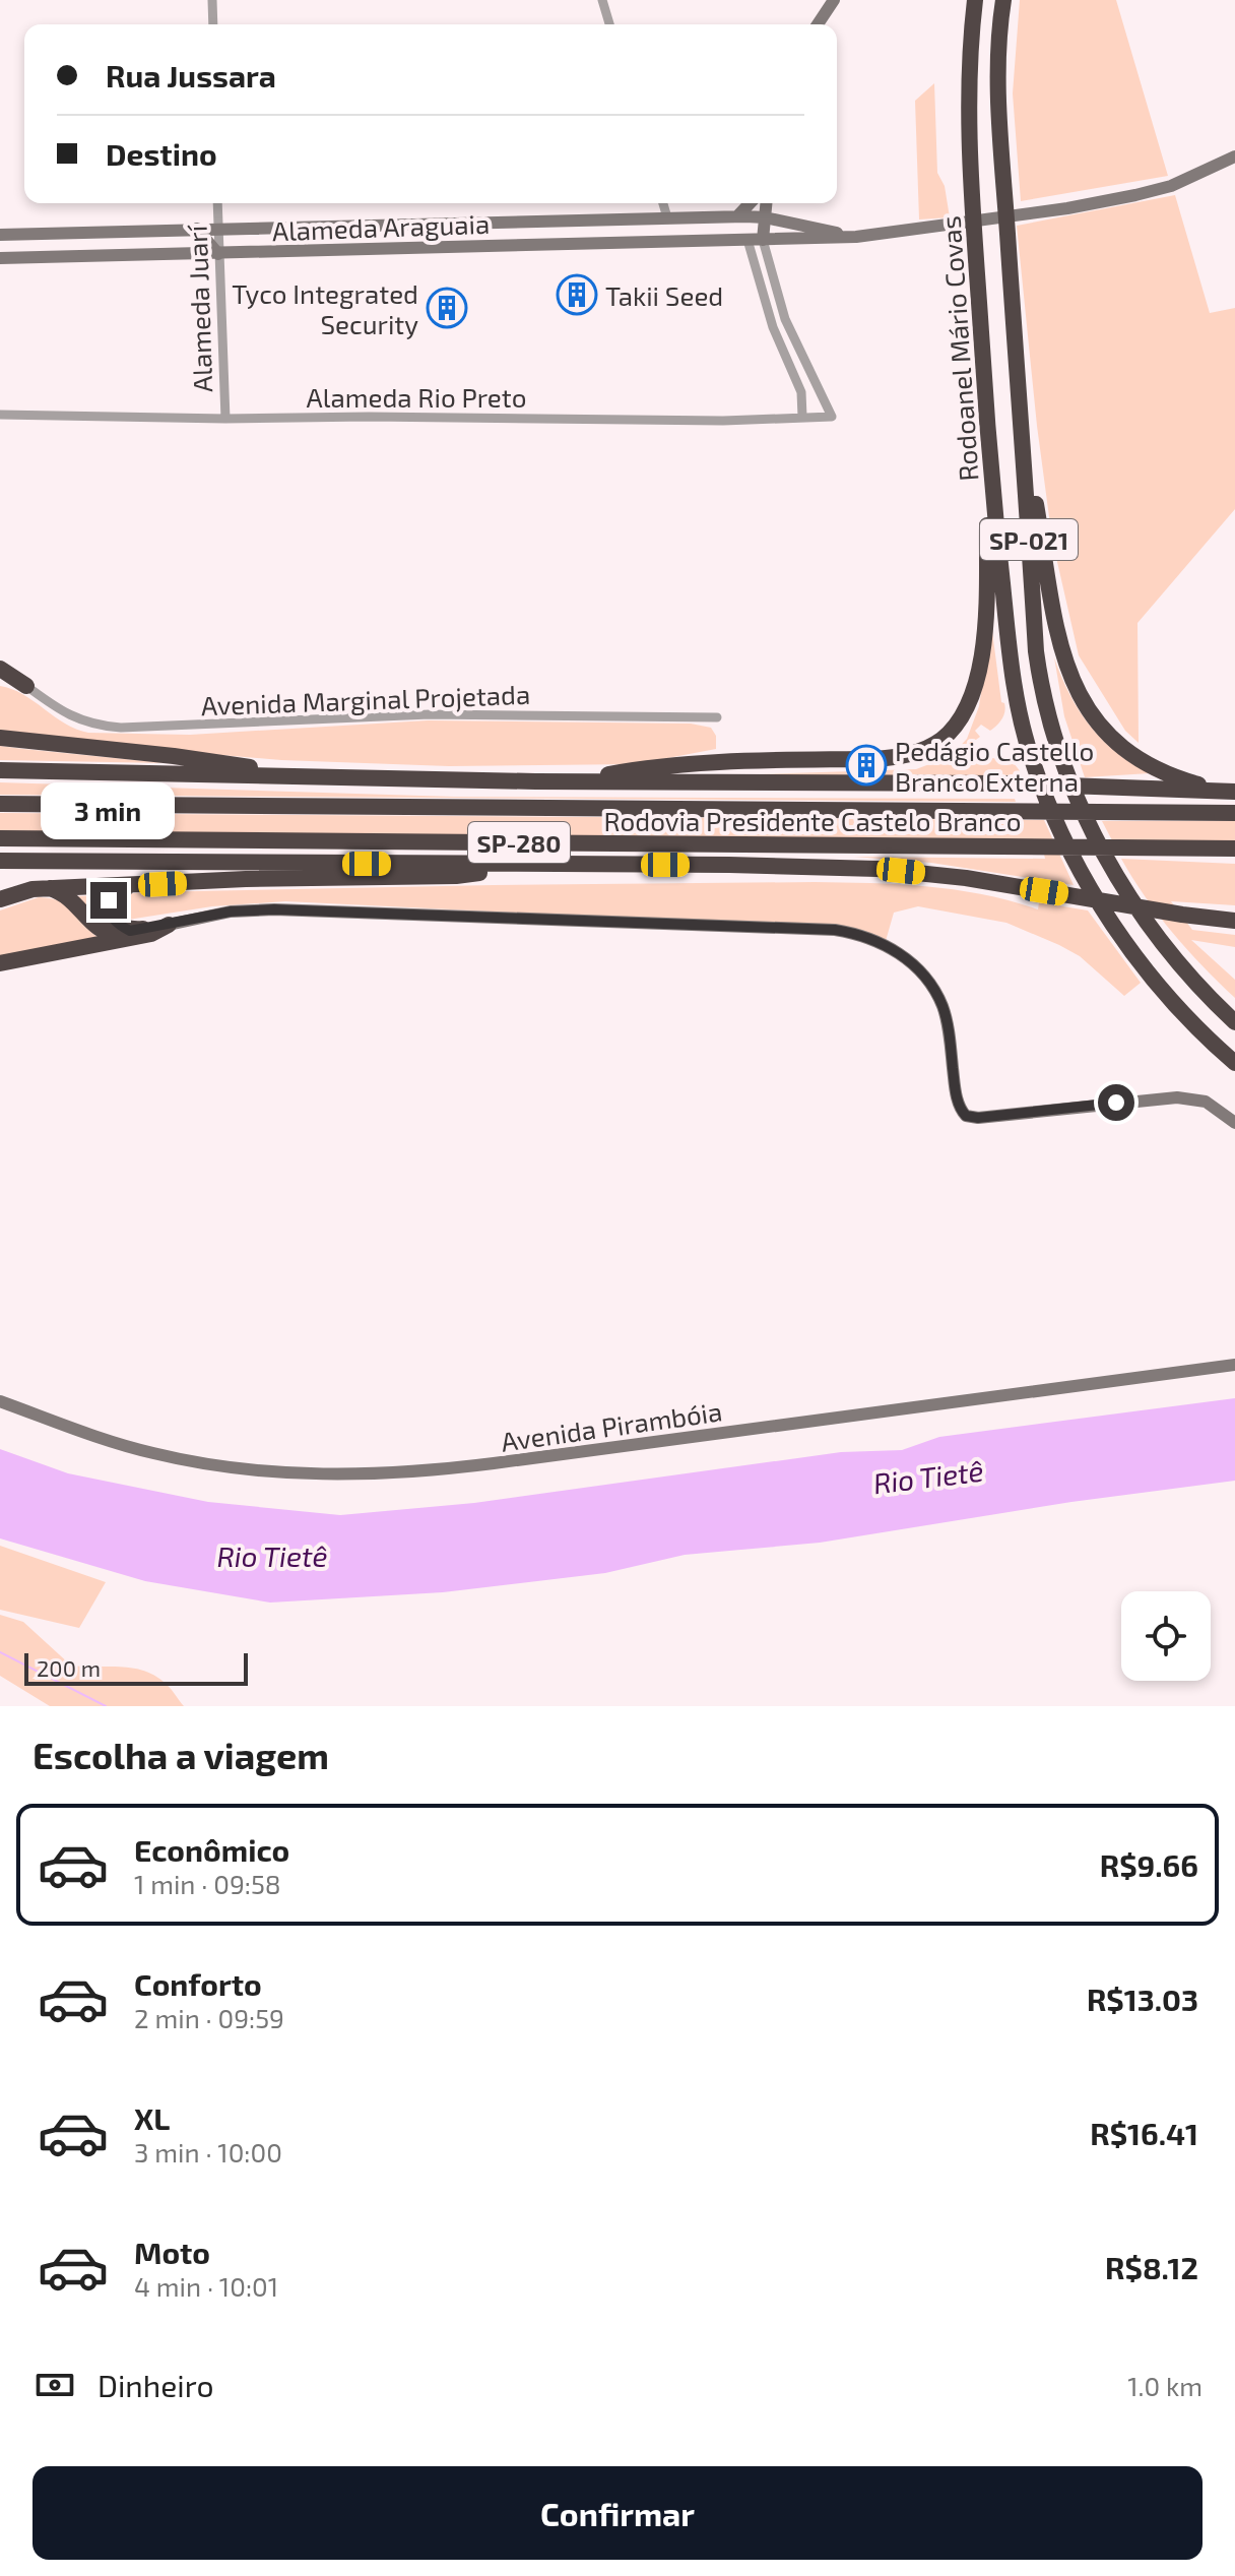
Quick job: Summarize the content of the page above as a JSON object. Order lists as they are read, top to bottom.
{
  "streets": {
    "highway": [
      "Rodoanel Mário Covas",
      "SP-021",
      "Rodovia Presidente Castelo Branco",
      "SP-280"
    ],
    "main road": ["Alameda Araguaia", "Avenida Pirambóia"],
    "street": ["Alameda Juarí", "Alameda Rio Preto", "Avenida Marginal Projetada"]
  },
  "crossings": [
    ["Alameda Araguaia", "Alameda Juarí"],
    ["Alameda Araguaia", "Alameda Rio Preto"],
    ["Alameda Juarí", "Alameda Rio Preto"]
  ],
  "water": ["Rio Tietê"],
  "places": {
    "building": ["Takii Seed", "Tyco Integrated Security", "Pedágio Castello Branco Externa"]
  },
  "scale_bar": "200 m",
  "page": {
    "banner": ["Rua Jussara", "Destino"],
    "bubble": "3 min",
    "scale": "200 m",
    "heading": "Escolha a viagem",
    "list": [
      {
        "name": "Econômico",
        "note": "1 min · 09:58",
        "value": "R$9.66"
      },
      {
        "name": "Conforto",
        "note": "2 min · 09:59",
        "value": "R$13.03"
      },
      {
        "name": "XL",
        "note": "3 min · 10:00",
        "value": "R$16.41"
      },
      {
        "name": "Moto",
        "note": "4 min · 10:01",
        "value": "R$8.12"
      }
    ],
    "pay": ["Dinheiro", "1.0 km"],
    "buttons": "Confirmar"
  }
}
